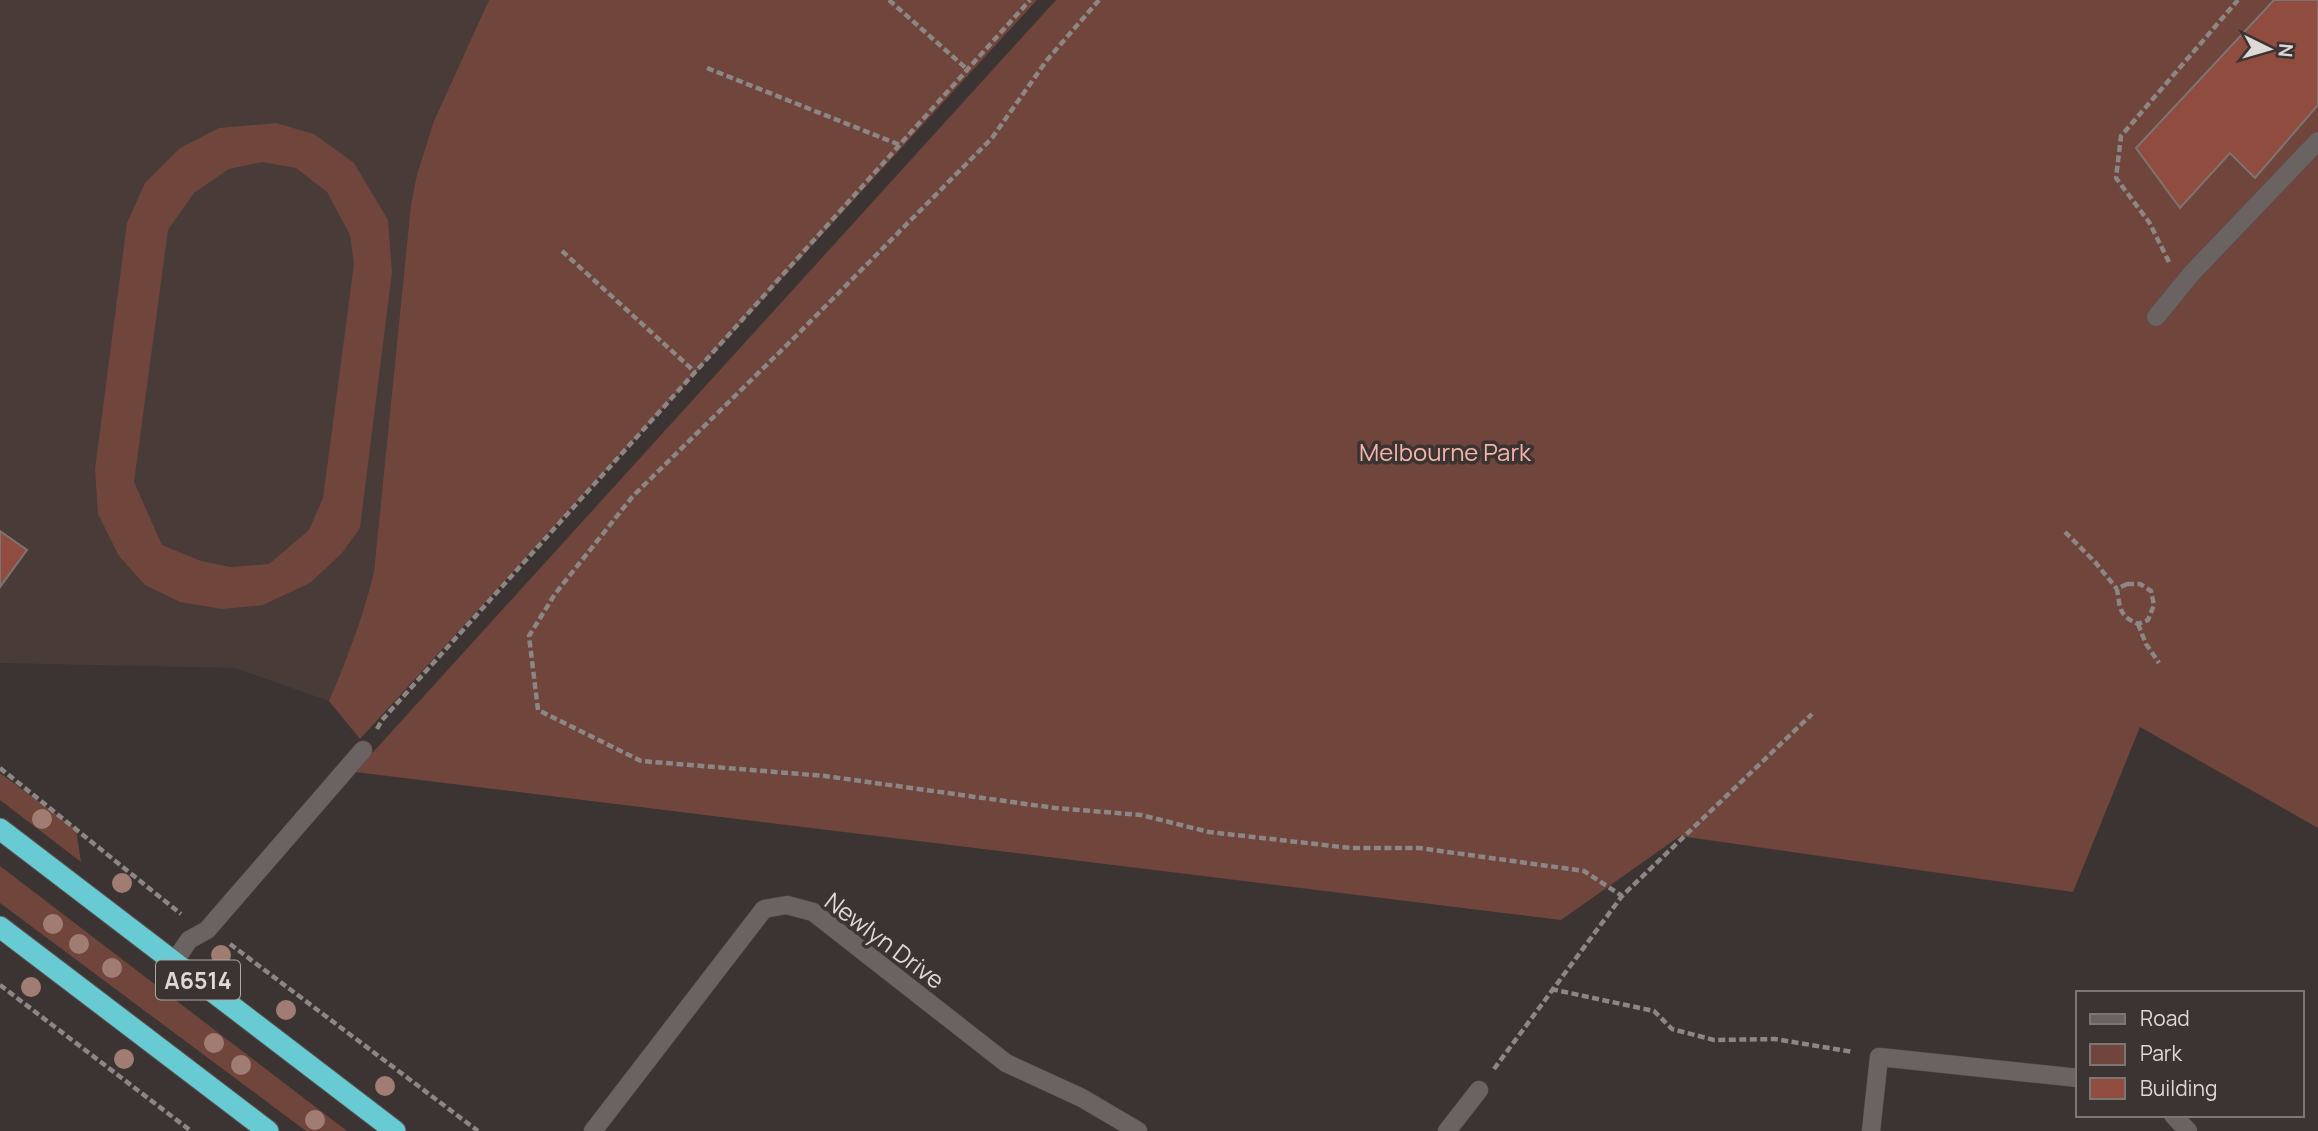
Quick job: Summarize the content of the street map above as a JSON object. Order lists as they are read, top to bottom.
{
  "streets": {
    "highway": ["A6514"],
    "street": ["Newlyn Drive"]
  },
  "parks": ["Melbourne Park"],
  "legend": ["Road", "Park", "Building"],
  "north": "right"
}
